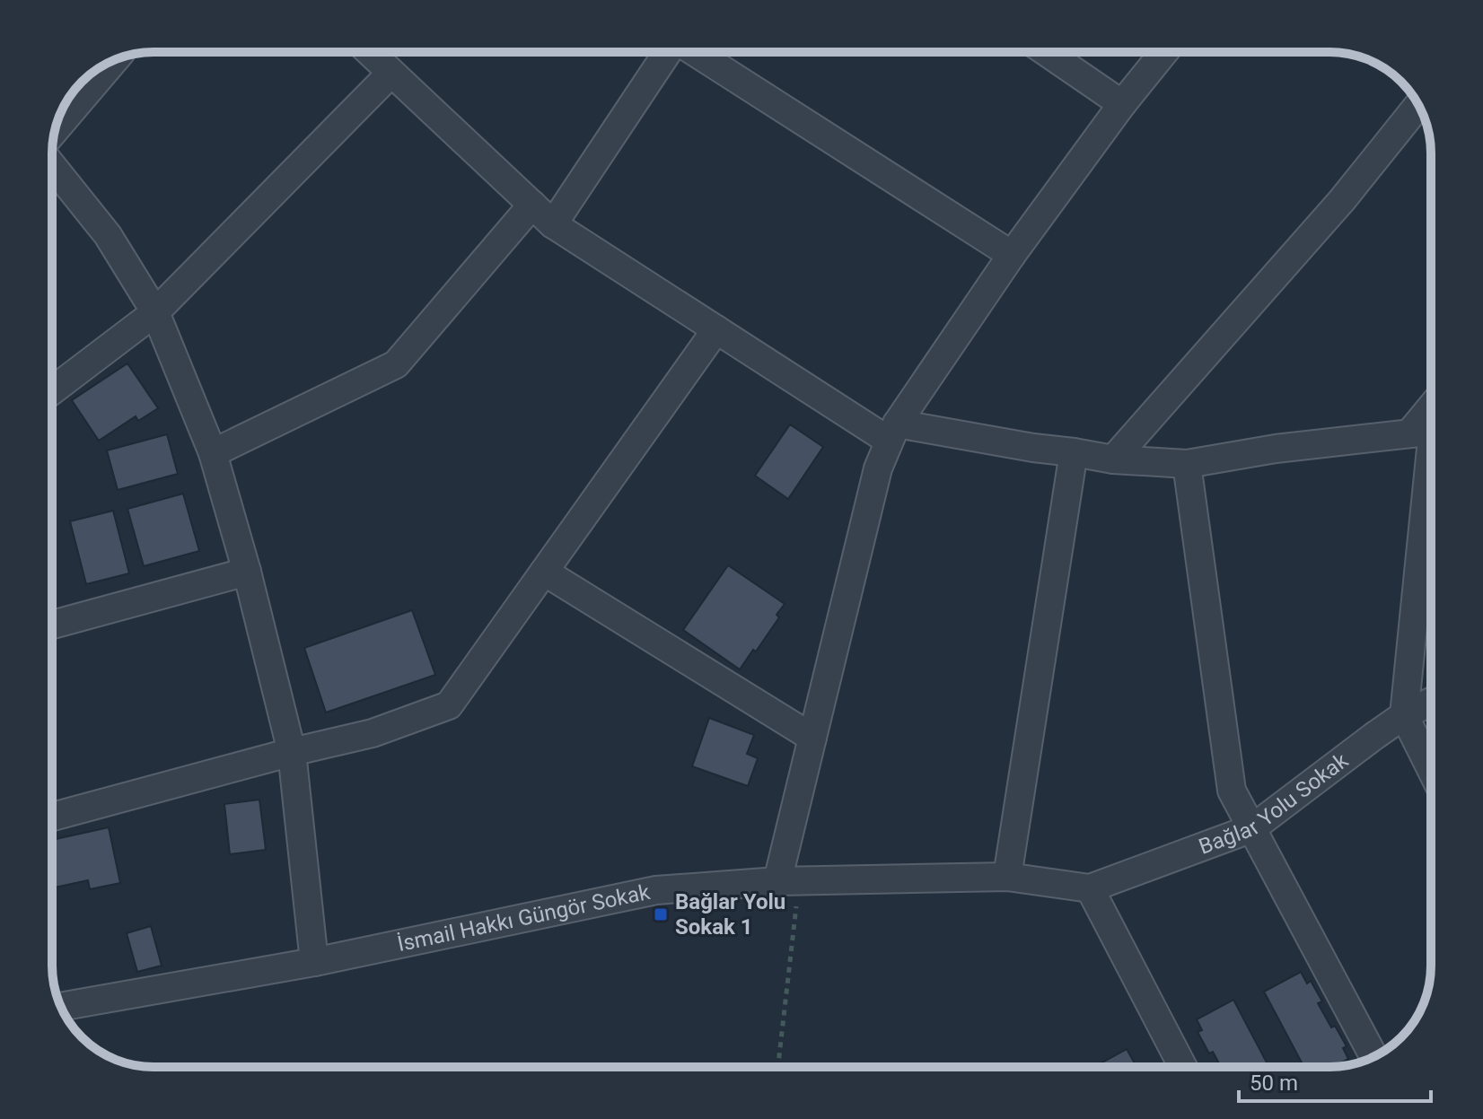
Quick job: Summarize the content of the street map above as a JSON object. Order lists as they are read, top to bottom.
{
  "streets": {
    "street": ["Bağlar Yolu Sokak", "İsmail Hakkı Güngör Sokak"]
  },
  "crossings": [
    ["Bağlar Yolu Sokak", "İsmail Hakkı Güngör Sokak"]
  ],
  "places": {
    "transit": ["Bağlar Yolu Sokak 1"]
  },
  "scale_bar": "50 m"
}
